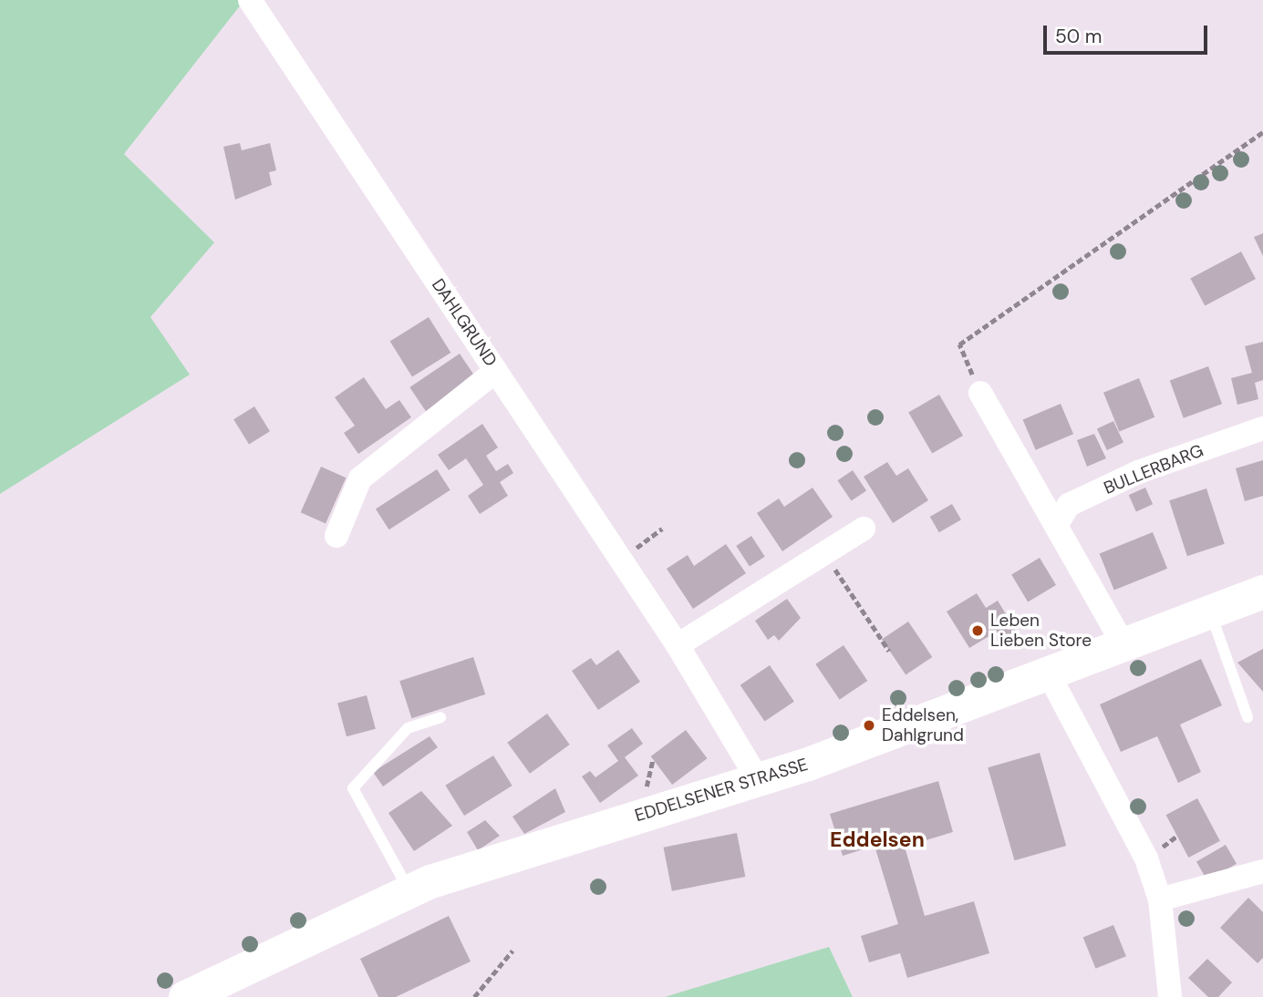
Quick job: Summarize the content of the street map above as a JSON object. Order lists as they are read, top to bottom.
{
  "streets": {
    "street": ["DAHLGRUND", "BULLERBARG", "EDDELSENER STRASSE"]
  },
  "crossings": [
    ["DAHLGRUND", "EDDELSENER STRASSE"]
  ],
  "districts": ["Eddelsen"],
  "places": ["Leben Lieben Store", "Eddelsen, Dahlgrund"],
  "scale_bar": "50 m"
}
